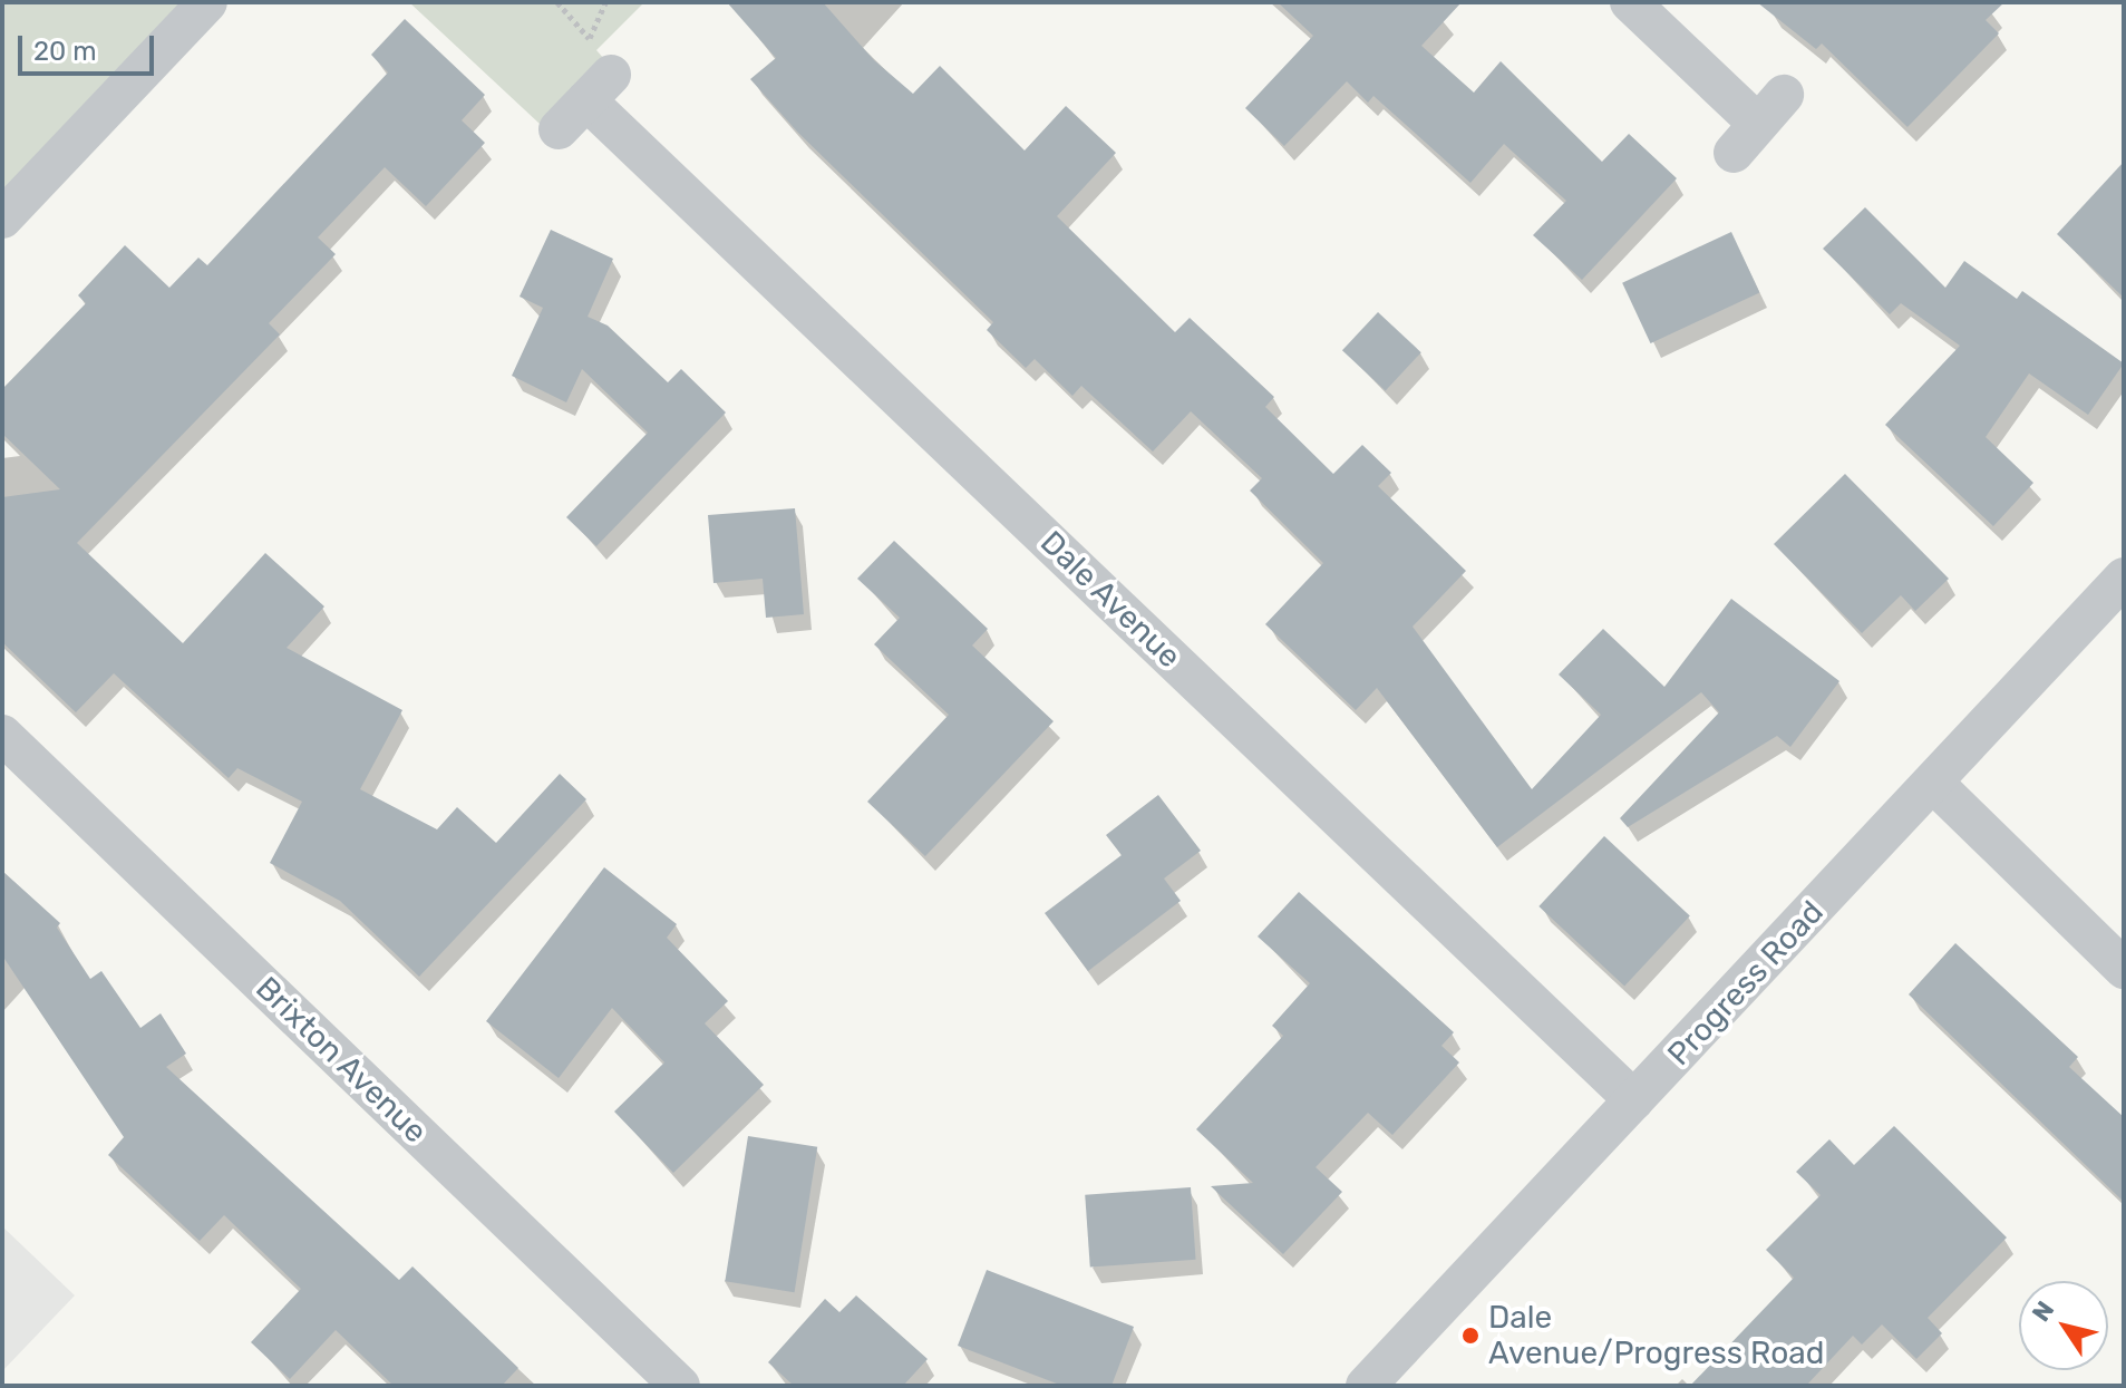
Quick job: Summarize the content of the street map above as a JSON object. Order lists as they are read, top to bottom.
{
  "streets": {
    "street": ["Dale Avenue", "Progress Road", "Brixton Avenue"]
  },
  "crossings": [
    ["Dale Avenue", "Progress Road"]
  ],
  "places": ["Dale Avenue/Progress Road"],
  "scale_bar": "20 m",
  "north": "top left"
}
